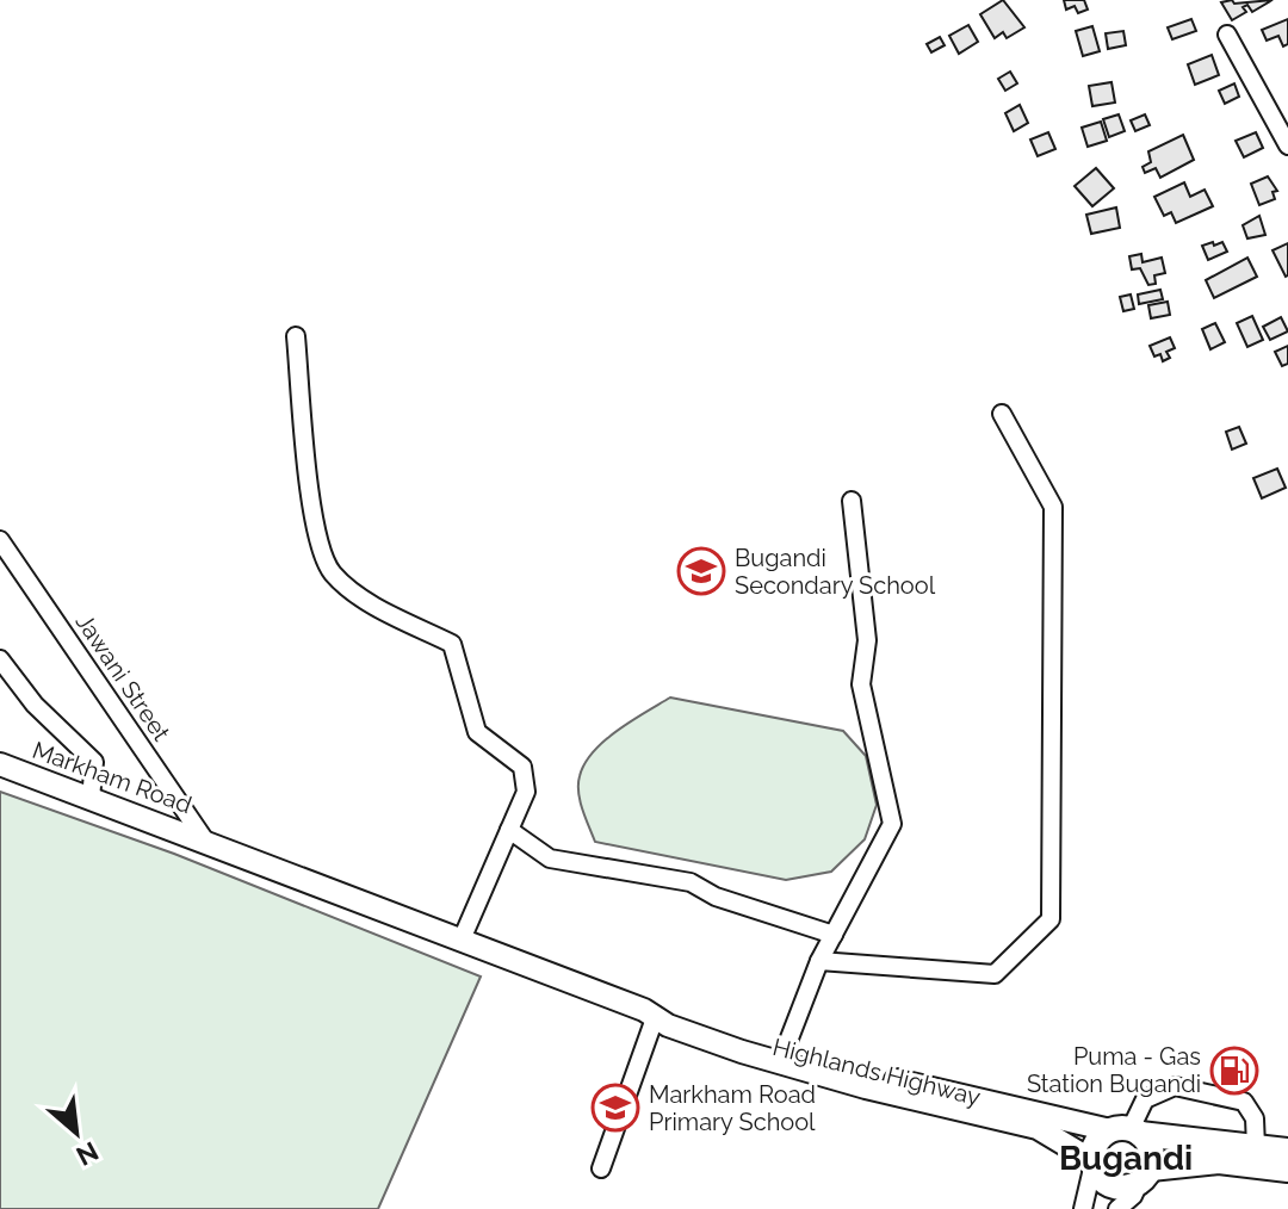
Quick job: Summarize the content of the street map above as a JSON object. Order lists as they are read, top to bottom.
{
  "streets": {
    "main road": ["Markham Road", "Highlands Highway"],
    "street": ["Jawani Street"]
  },
  "crossings": [
    ["Jawani Street", "Markham Road"],
    ["Jawani Street", "Highlands Highway"],
    ["Markham Road", "Highlands Highway"]
  ],
  "districts": ["Bugandi"],
  "places": {
    "school or university": ["Bugandi Secondary School", "Markham Road Primary School"],
    "fuel station": ["Puma - Gas Station Bugandi"]
  },
  "north": "bottom right"
}
